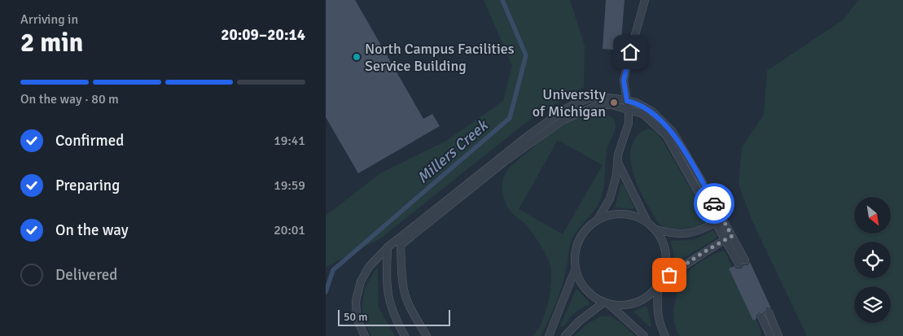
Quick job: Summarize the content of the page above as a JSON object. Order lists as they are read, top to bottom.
{
  "water": ["Millers Creek"],
  "places": ["North Campus Facilities Service Building", "University of Michigan"],
  "scale_bar": "50 m",
  "north": "bottom right",
  "page": {
    "heading": ["2 min", "Arriving in", "20:09–20:14"],
    "bar": "On the way · 80 m",
    "list": [
      ["Confirmed", "19:41"],
      ["Preparing", "19:59"],
      ["On the way", "20:01"],
      "Delivered"
    ],
    "scale": "50 m"
  }
}
